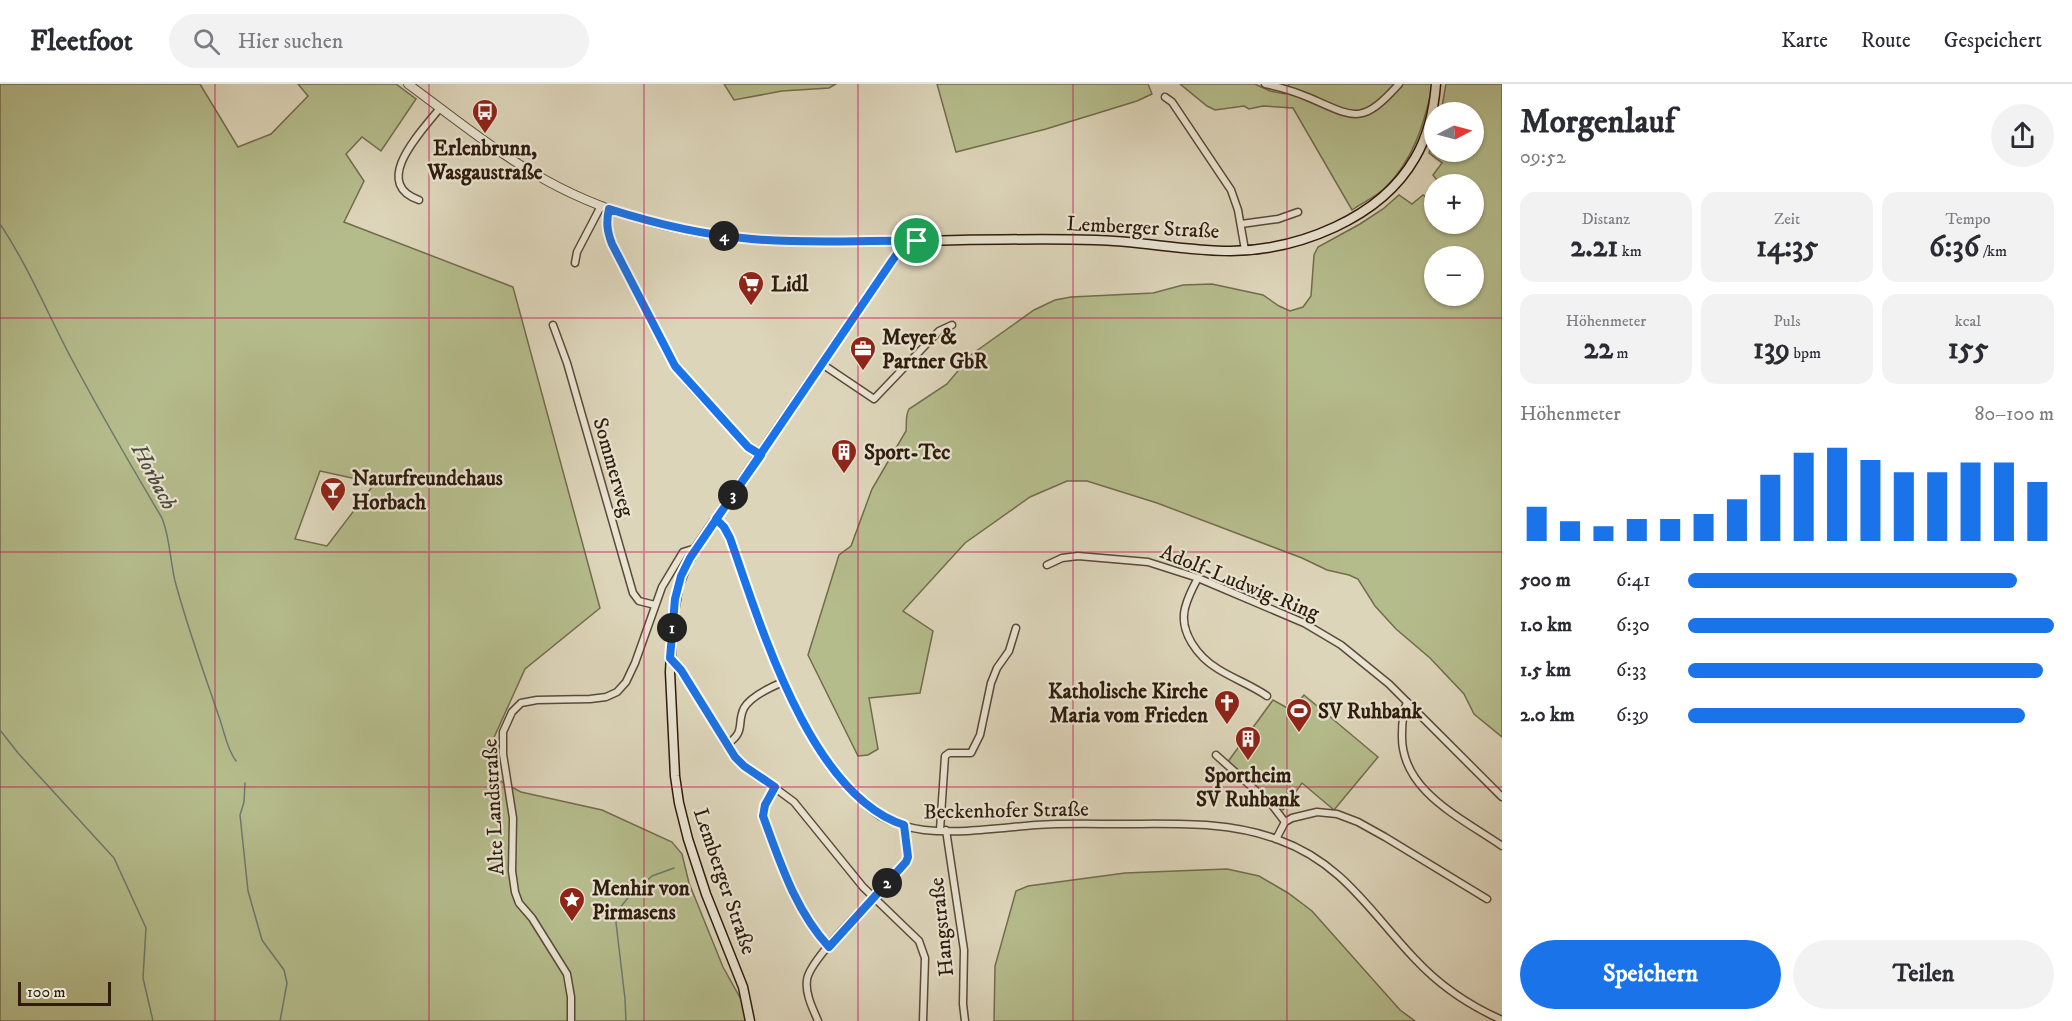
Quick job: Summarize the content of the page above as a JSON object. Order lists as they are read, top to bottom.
{
  "streets": {
    "main road": ["Lemberger Straße"],
    "street": [
      "Sommerweg",
      "Adolf-Ludwig-Ring",
      "Alte Landstraße",
      "Beckenhofer Straße",
      "Hangstraße"
    ]
  },
  "crossings": [
    ["Lemberger Straße", "Alte Landstraße"],
    ["Lemberger Straße", "Beckenhofer Straße"],
    ["Sommerweg", "Alte Landstraße"],
    ["Beckenhofer Straße", "Hangstraße"]
  ],
  "water": ["Horbach"],
  "places": {
    "bus stop": ["Erlenbrunn, Wasgaustraße"],
    "supermarket": ["Lidl"],
    "office": ["Meyer & Partner GbR"],
    "building": ["Sport-Tec", "Sportheim SV Ruhbank"],
    "bar": ["Naturfreundehaus Horbach"],
    "church": ["Katholische Kirche Maria vom Frieden"],
    "sports": ["SV Ruhbank"],
    "place": ["Menhir von Pirmasens"]
  },
  "scale_bar": "100 m",
  "north": "right",
  "page": {
    "header": "Fleetfoot",
    "search": "Hier suchen",
    "nav": ["Karte", "Route", "Gespeichert"],
    "heading": ["Morgenlauf", "09:52"],
    "map_buttons": ["+", "−"],
    "stats": [
      ["Distanz", "2.21 km"],
      ["Zeit", "14:35"],
      ["Tempo", "6:36 /km"],
      ["Höhenmeter", "22 m"],
      ["Puls", "139 bpm"],
      ["kcal", "155"]
    ],
    "pins": [
      "4",
      "3",
      "1",
      "2"
    ],
    "chart": ["Höhenmeter", "80–100 m"],
    "list": [
      {
        "name": "500 m",
        "note": "6:41"
      },
      {
        "name": "1.0 km",
        "note": "6:30"
      },
      {
        "name": "1.5 km",
        "note": "6:33"
      },
      {
        "name": "2.0 km",
        "note": "6:39"
      }
    ],
    "buttons": ["Speichern", "Teilen"],
    "scale": "100 m"
  }
}
